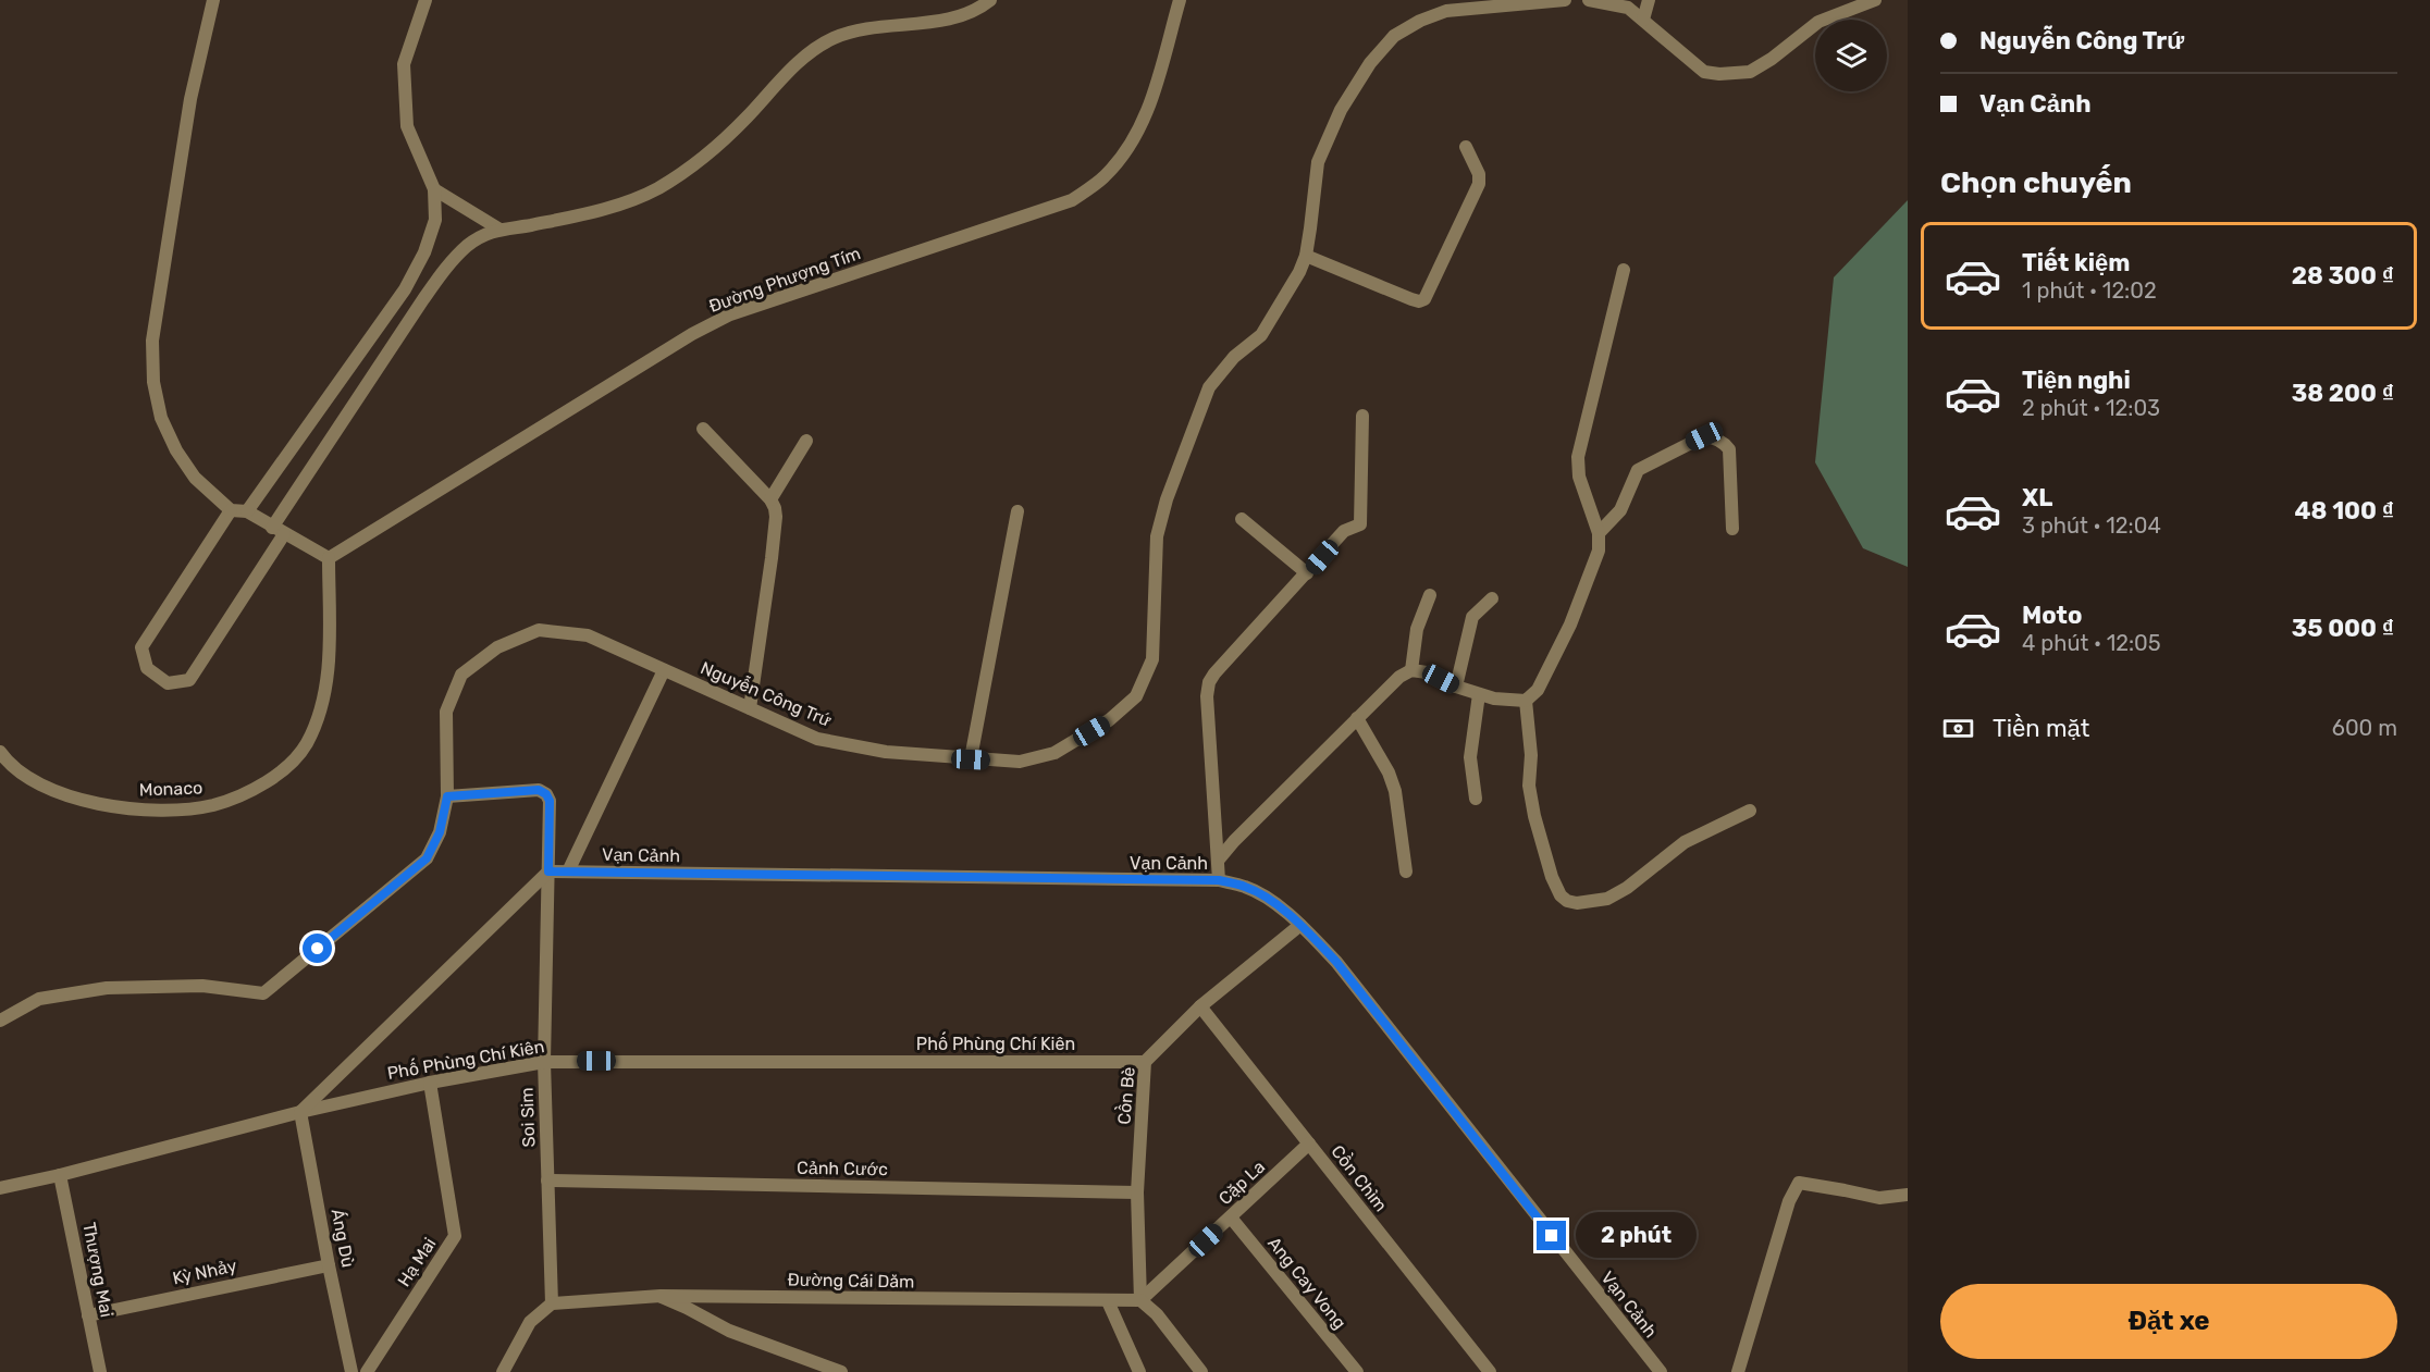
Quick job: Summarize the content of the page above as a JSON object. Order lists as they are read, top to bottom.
{
  "streets": {
    "street": [
      "Đường Phượng Tím",
      "Nguyễn Công Trứ",
      "Monaco",
      "Vạn Cảnh",
      "Phố Phùng Chí Kiên",
      "Cồn Bè",
      "Soi Sim",
      "Cảnh Cước",
      "Cồn Chìm",
      "Cặp La",
      "Áng Dù",
      "Hạ Mai",
      "Thượng Mai",
      "Kỳ Nhảy",
      "Đường Cái Dăm",
      "Ang Cay Vong"
    ]
  },
  "crossings": [
    ["Đường Phượng Tím", "Monaco"],
    ["Nguyễn Công Trứ", "Soi Sim"],
    ["Vạn Cảnh", "Cồn Bè"],
    ["Phố Phùng Chí Kiên", "Cồn Bè"],
    ["Phố Phùng Chí Kiên", "Soi Sim"],
    ["Phố Phùng Chí Kiên", "Áng Dù"],
    ["Phố Phùng Chí Kiên", "Hạ Mai"],
    ["Phố Phùng Chí Kiên", "Thượng Mai"],
    ["Cồn Bè", "Cảnh Cước"],
    ["Cồn Bè", "Cồn Chìm"],
    ["Cồn Bè", "Cặp La"],
    ["Cồn Bè", "Đường Cái Dăm"],
    ["Soi Sim", "Cảnh Cước"],
    ["Soi Sim", "Đường Cái Dăm"],
    ["Cồn Chìm", "Cặp La"],
    ["Cặp La", "Đường Cái Dăm"],
    ["Cặp La", "Ang Cay Vong"],
    ["Áng Dù", "Kỳ Nhảy"],
    ["Thượng Mai", "Kỳ Nhảy"]
  ],
  "page": {
    "banner": ["Nguyễn Công Trứ", "Vạn Cảnh"],
    "heading": "Chọn chuyến",
    "list": [
      {
        "name": "Tiết kiệm",
        "note": "1 phút · 12:02",
        "value": "28 300 ₫"
      },
      {
        "name": "Tiện nghi",
        "note": "2 phút · 12:03",
        "value": "38 200 ₫"
      },
      {
        "name": "XL",
        "note": "3 phút · 12:04",
        "value": "48 100 ₫"
      },
      {
        "name": "Moto",
        "note": "4 phút · 12:05",
        "value": "35 000 ₫"
      }
    ],
    "pay": ["Tiền mặt", "600 m"],
    "bubble": "2 phút",
    "buttons": "Đặt xe"
  }
}
